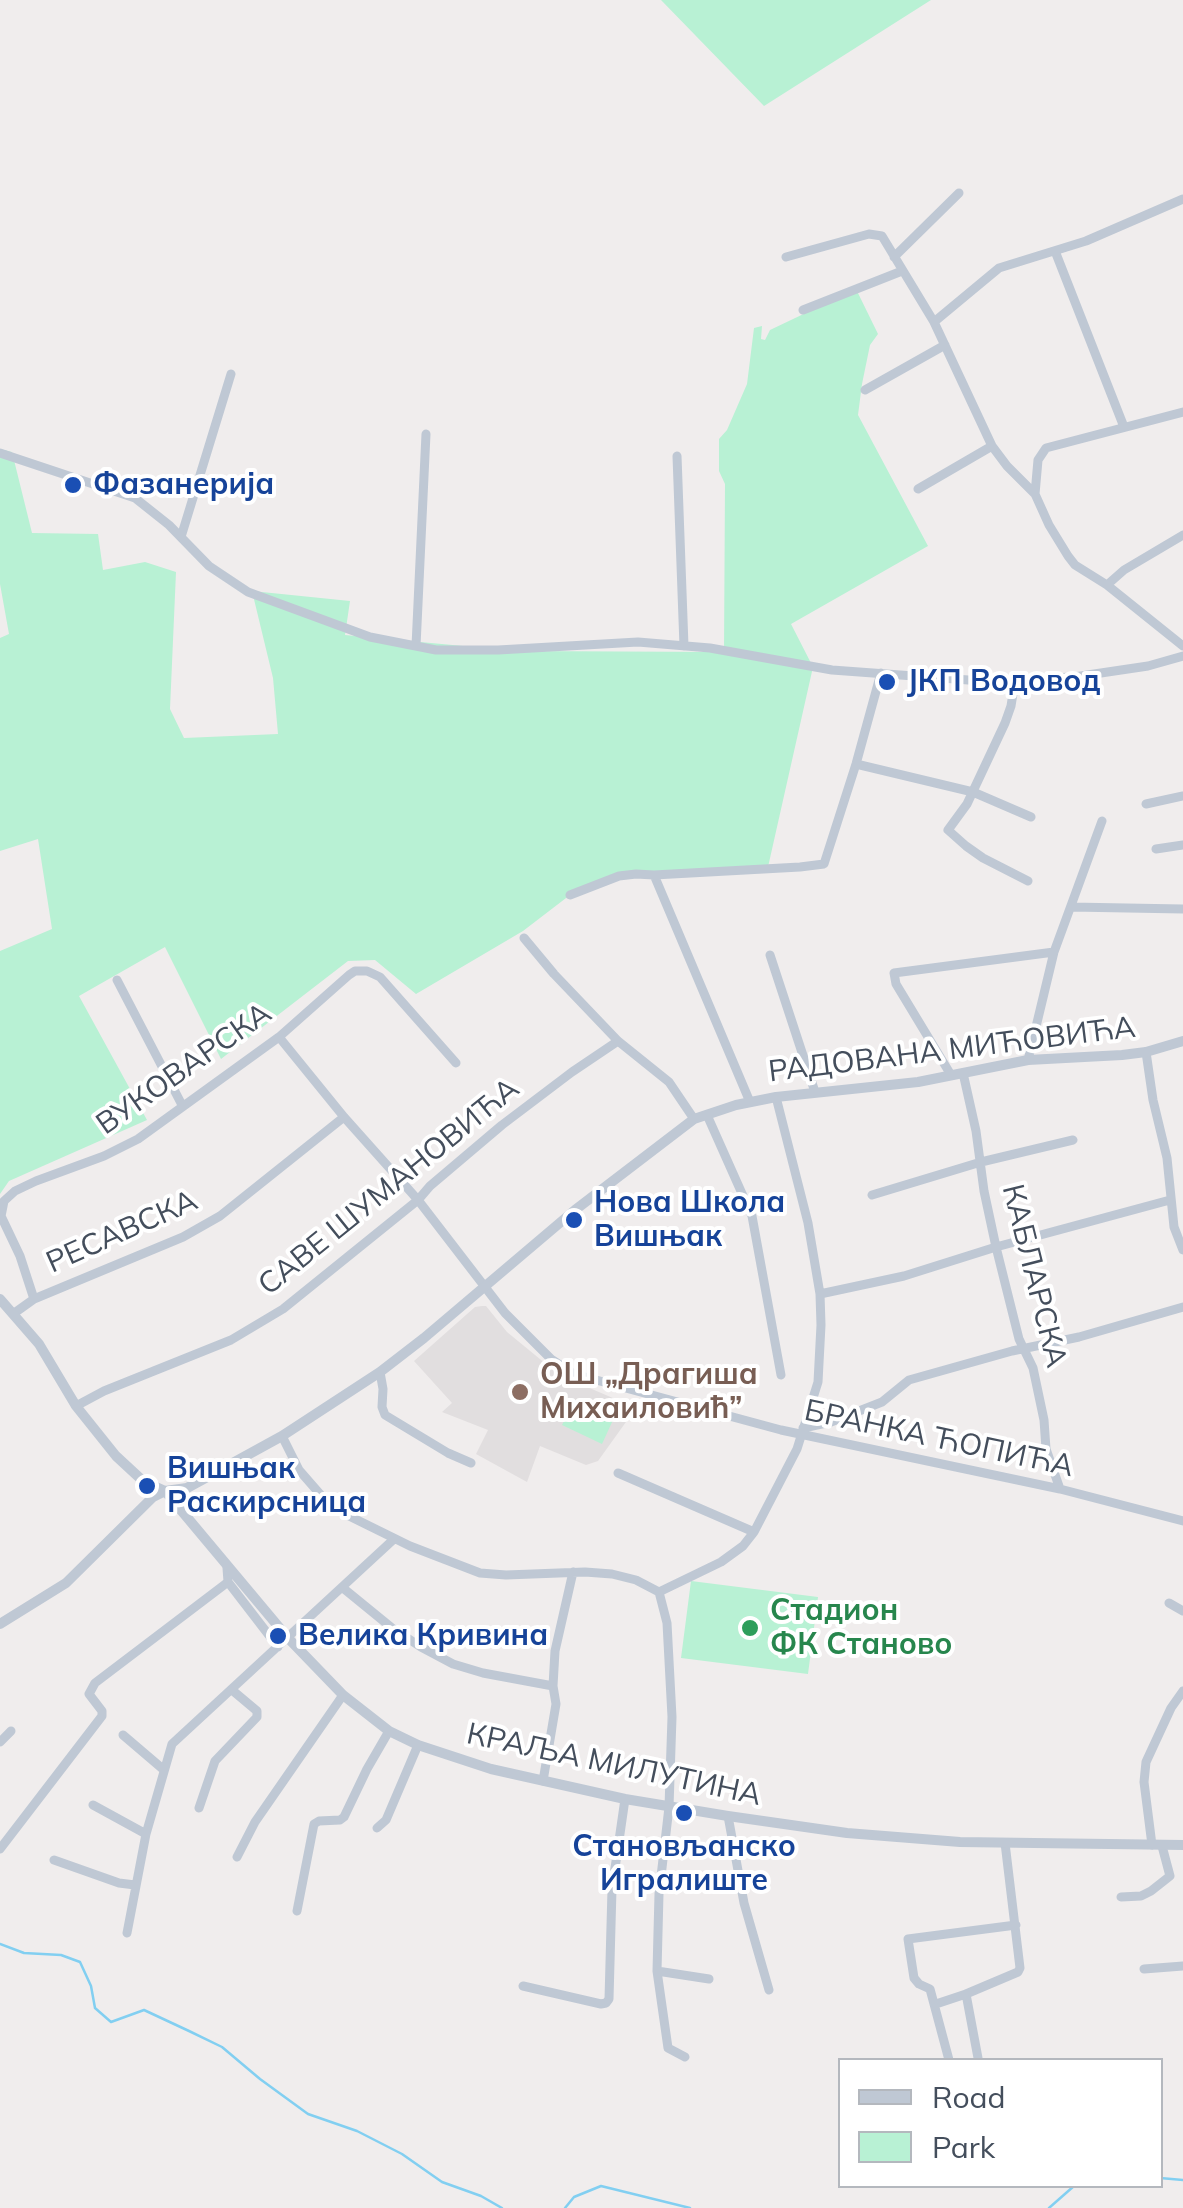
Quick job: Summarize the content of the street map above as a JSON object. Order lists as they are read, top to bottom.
{
  "streets": {
    "street": [
      "РАДОВАНА МИЋОВИЋА",
      "ВУКОВАРСКА",
      "САВЕ ШУМАНОВИЋА",
      "РЕСАВСКА",
      "КАБЛАРСКА",
      "БРАНКА ЋОПИЋА",
      "КРАЉА МИЛУТИНА"
    ]
  },
  "crossings": [
    ["РАДОВАНА МИЋОВИЋА", "КАБЛАРСКА"],
    ["РАДОВАНА МИЋОВИЋА", "БРАНКА ЋОПИЋА"],
    ["РАДОВАНА МИЋОВИЋА", "КРАЉА МИЛУТИНА"],
    ["ВУКОВАРСКА", "РЕСАВСКА"],
    ["ВУКОВАРСКА", "БРАНКА ЋОПИЋА"],
    ["САВЕ ШУМАНОВИЋА", "БРАНКА ЋОПИЋА"],
    ["САВЕ ШУМАНОВИЋА", "КРАЉА МИЛУТИНА"],
    ["РЕСАВСКА", "БРАНКА ЋОПИЋА"],
    ["РЕСАВСКА", "КРАЉА МИЛУТИНА"],
    ["КАБЛАРСКА", "БРАНКА ЋОПИЋА"]
  ],
  "places": [
    "Фазанерија",
    "ЈКП Водовод",
    "Нова Школа Вишњак",
    "ОШ „Драгиша Михаиловић”",
    "Вишњак Раскирсница",
    "Стадион ФК Станово",
    "Велика Кривина",
    "Становљанско Игралиште"
  ],
  "legend": ["Road", "Park"]
}
